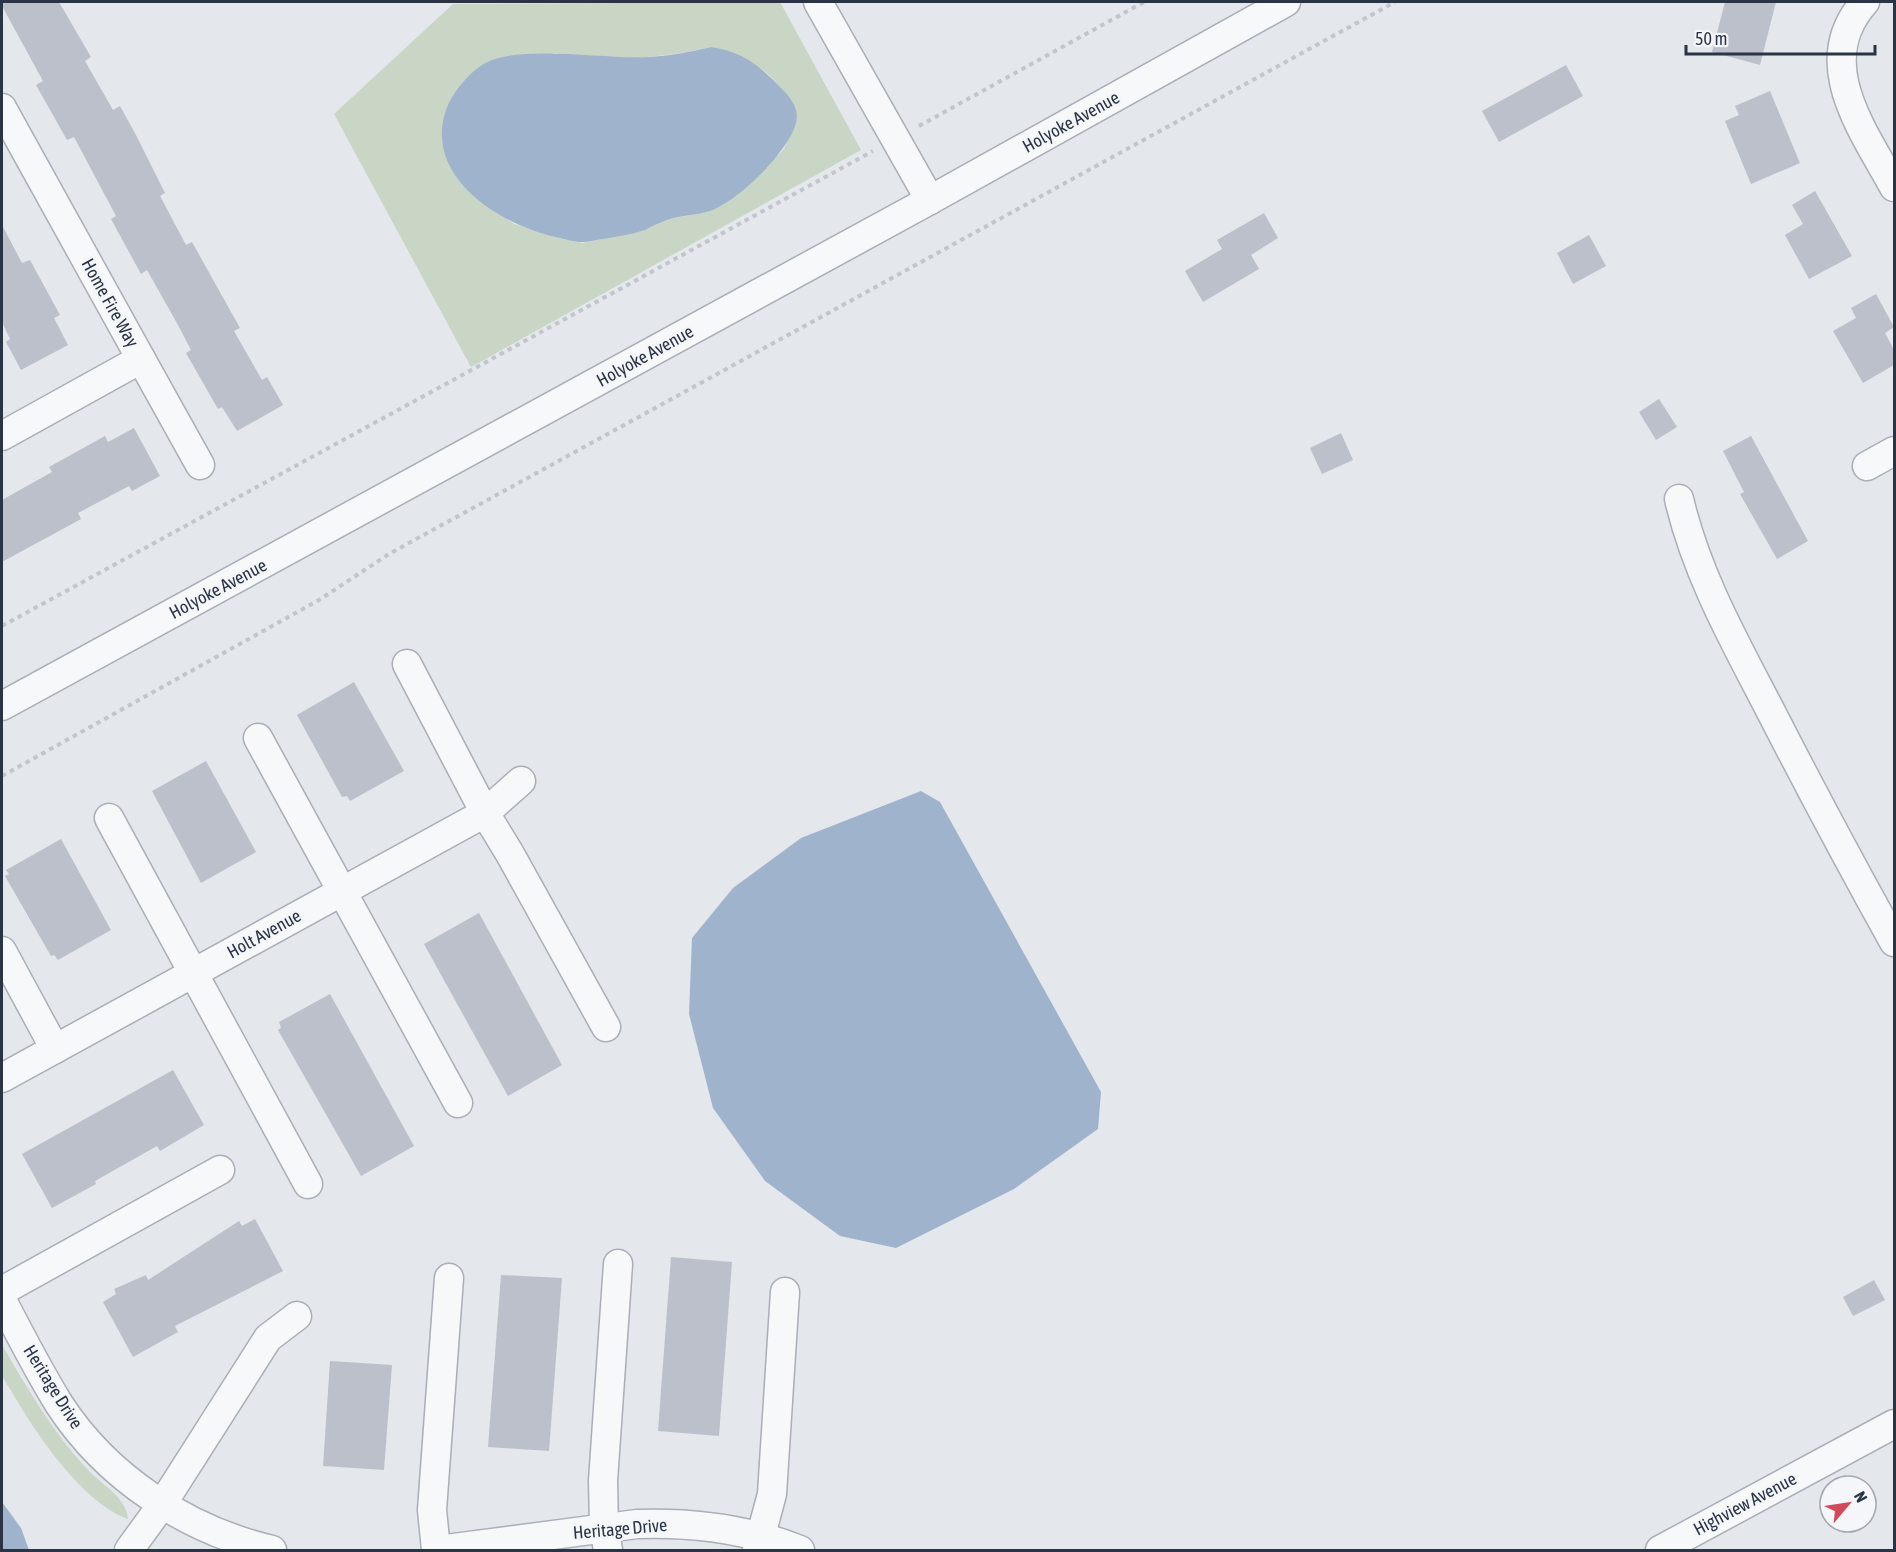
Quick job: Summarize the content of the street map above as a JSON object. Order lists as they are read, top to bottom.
{
  "streets": {
    "street": [
      "Holyoke Avenue",
      "Home Fire Way",
      "Holt Avenue",
      "Heritage Drive",
      "Highview Avenue"
    ]
  },
  "scale_bar": "50 m",
  "north": "top right"
}
